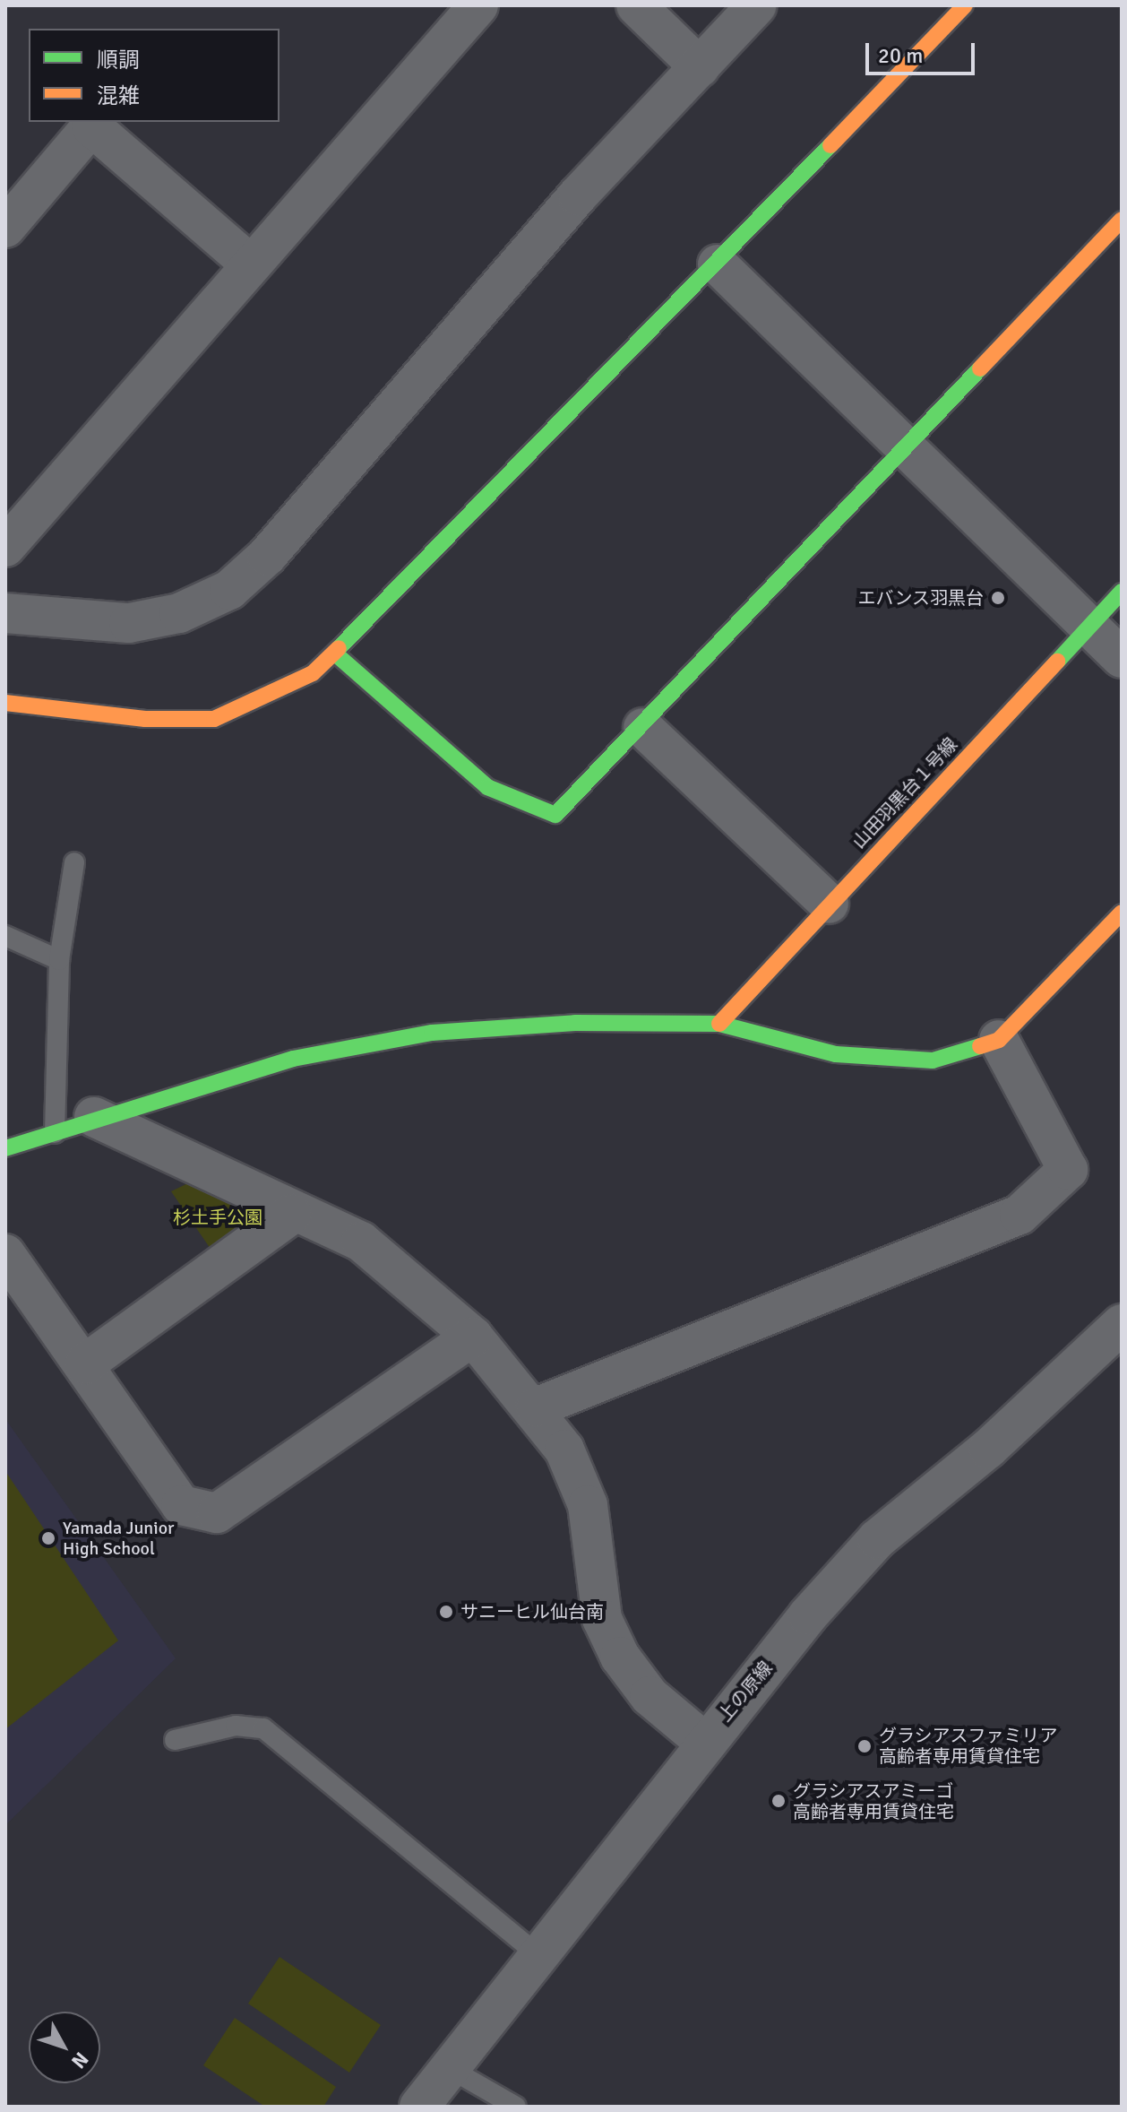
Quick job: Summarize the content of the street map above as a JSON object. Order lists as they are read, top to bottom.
{
  "streets": {
    "street": ["山田羽黒台１号線", "上の原線"]
  },
  "parks": ["杉土手公園"],
  "places": [
    "エバンス羽黒台",
    "Yamada Junior High School",
    "サニーヒル仙台南",
    "グラシアスファミリア 高齢者専用賃貸住宅",
    "グラシアスアミーゴ 高齢者専用賃貸住宅"
  ],
  "legend": ["順調", "混雑"],
  "scale_bar": "20 m",
  "north": "bottom right"
}
